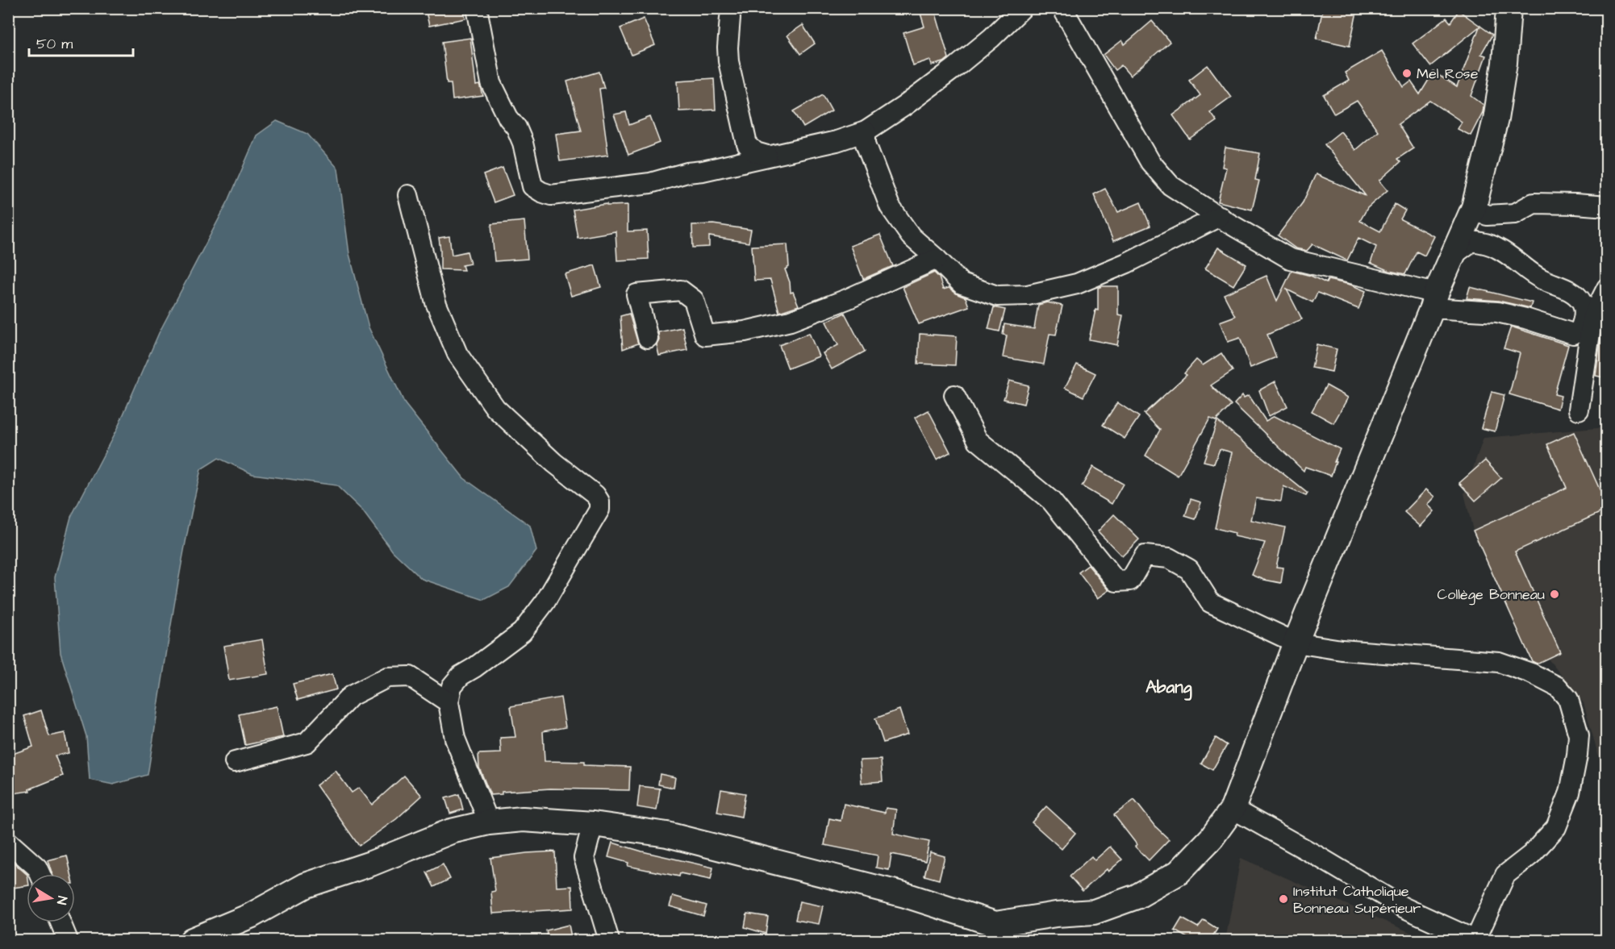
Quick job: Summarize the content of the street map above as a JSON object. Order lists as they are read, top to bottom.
{
  "districts": ["Abang"],
  "places": ["Mel Rose", "Collège Bonneau", "Institut Catholique Bonneau Supérieur"],
  "scale_bar": "50 m",
  "north": "right"
}
